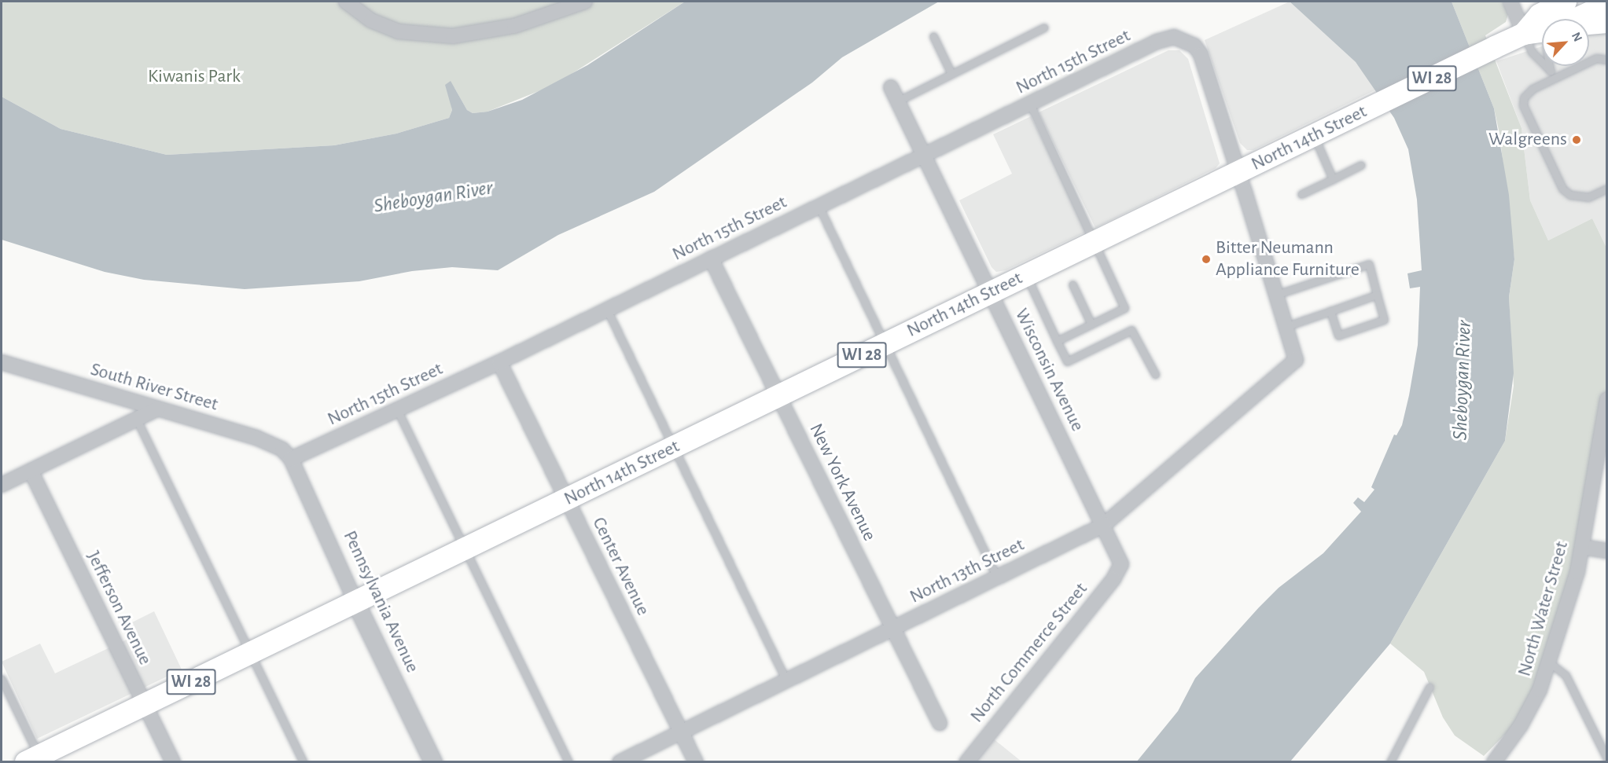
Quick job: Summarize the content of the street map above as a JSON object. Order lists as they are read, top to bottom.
{
  "streets": {
    "main road": ["WI 28", "North 14th Street"],
    "street": [
      "North 15th Street",
      "Wisconsin Avenue",
      "South River Street",
      "New York Avenue",
      "Center Avenue",
      "North 13th Street",
      "Pennsylvania Avenue",
      "Jefferson Avenue",
      "North Water Street",
      "North Commerce Street"
    ]
  },
  "crossings": [
    ["North 15th Street", "North 14th Street"],
    ["North 15th Street", "Wisconsin Avenue"],
    ["North 15th Street", "South River Street"],
    ["North 15th Street", "New York Avenue"],
    ["North 15th Street", "Center Avenue"],
    ["North 15th Street", "Pennsylvania Avenue"],
    ["WI 28", "North 14th Street"],
    ["WI 28", "Pennsylvania Avenue"],
    ["WI 28", "Jefferson Avenue"],
    ["North 14th Street", "Wisconsin Avenue"],
    ["North 14th Street", "New York Avenue"],
    ["North 14th Street", "Center Avenue"],
    ["North 14th Street", "Pennsylvania Avenue"],
    ["Wisconsin Avenue", "North 13th Street"],
    ["Wisconsin Avenue", "North Commerce Street"],
    ["South River Street", "Pennsylvania Avenue"],
    ["New York Avenue", "North 13th Street"],
    ["Center Avenue", "North 13th Street"]
  ],
  "water": ["Sheboygan River"],
  "parks": ["Kiwanis Park"],
  "places": ["Walgreens", "Bitter Neumann Appliance Furniture"],
  "north": "top right"
}
